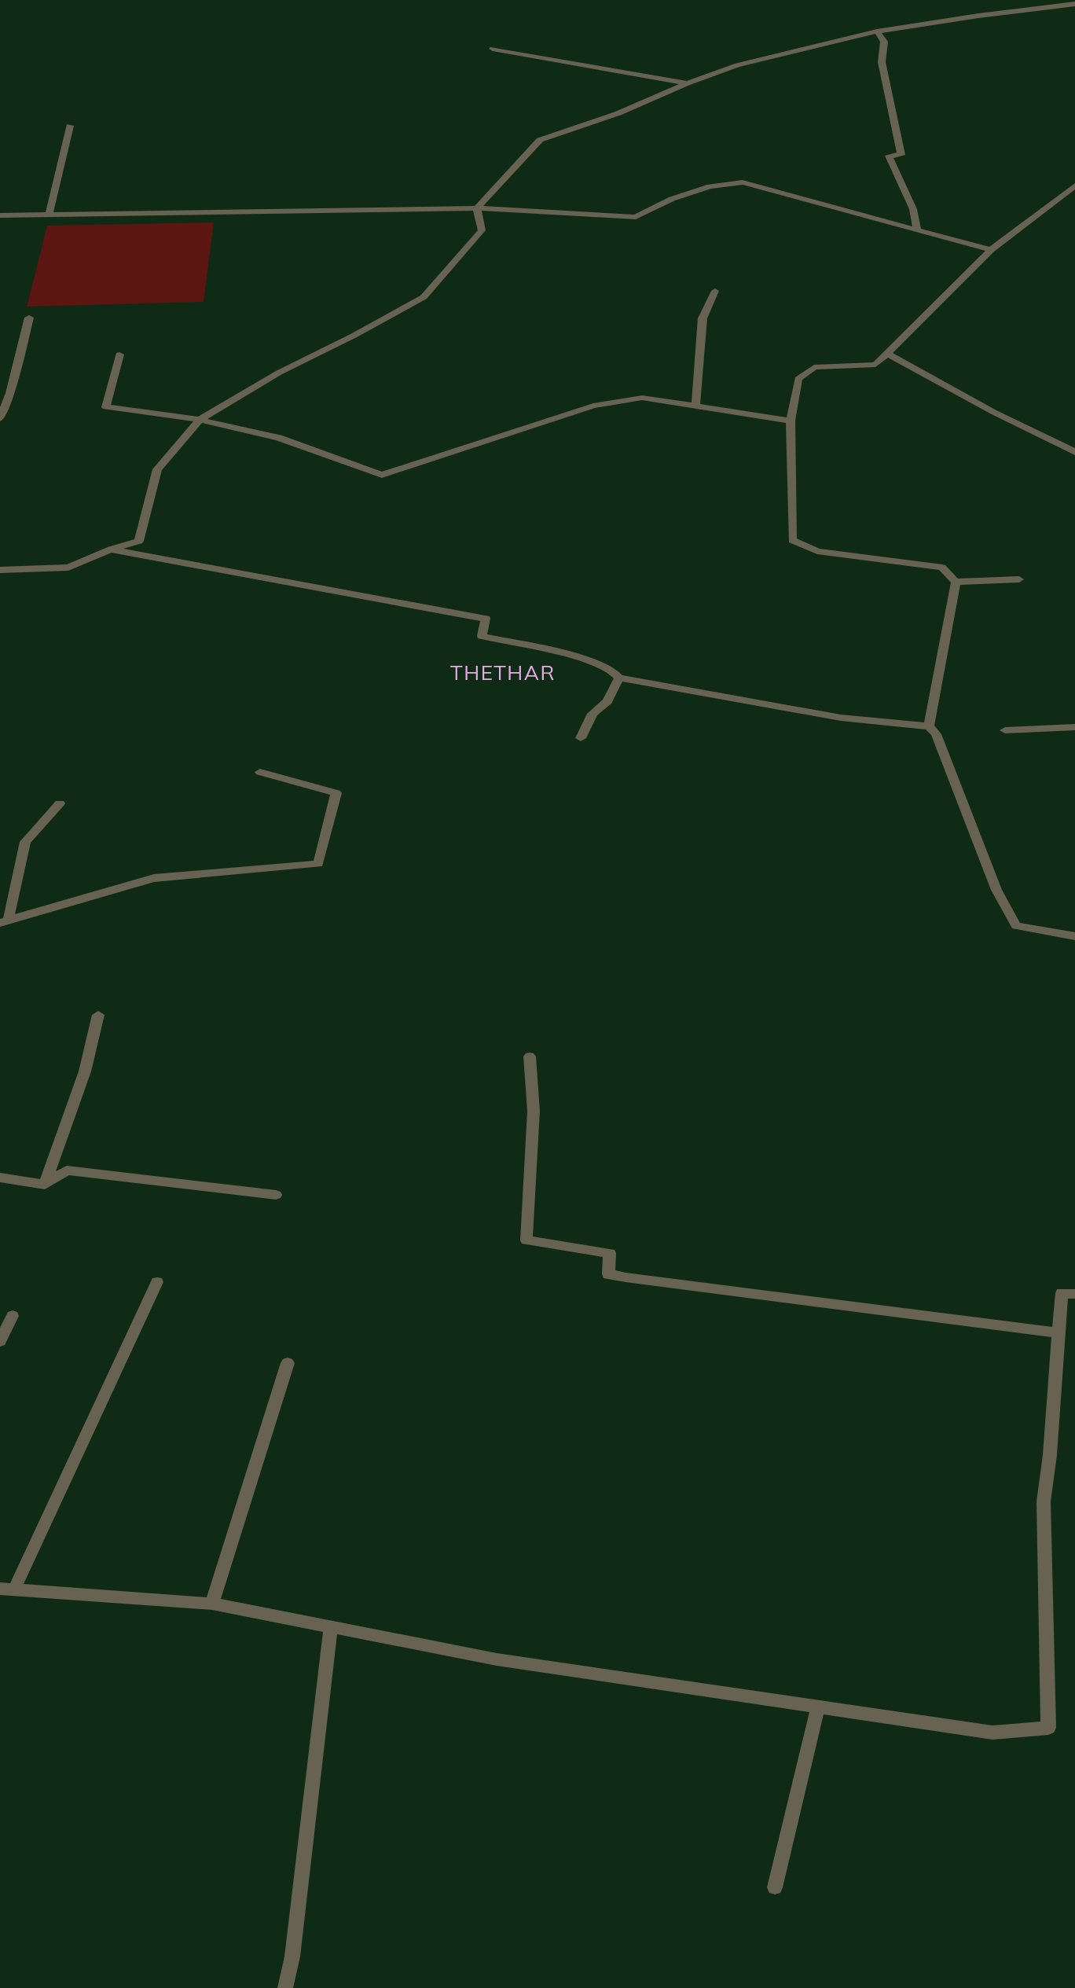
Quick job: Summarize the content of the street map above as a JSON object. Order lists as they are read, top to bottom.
{
  "districts": ["THETHAR"]
}
